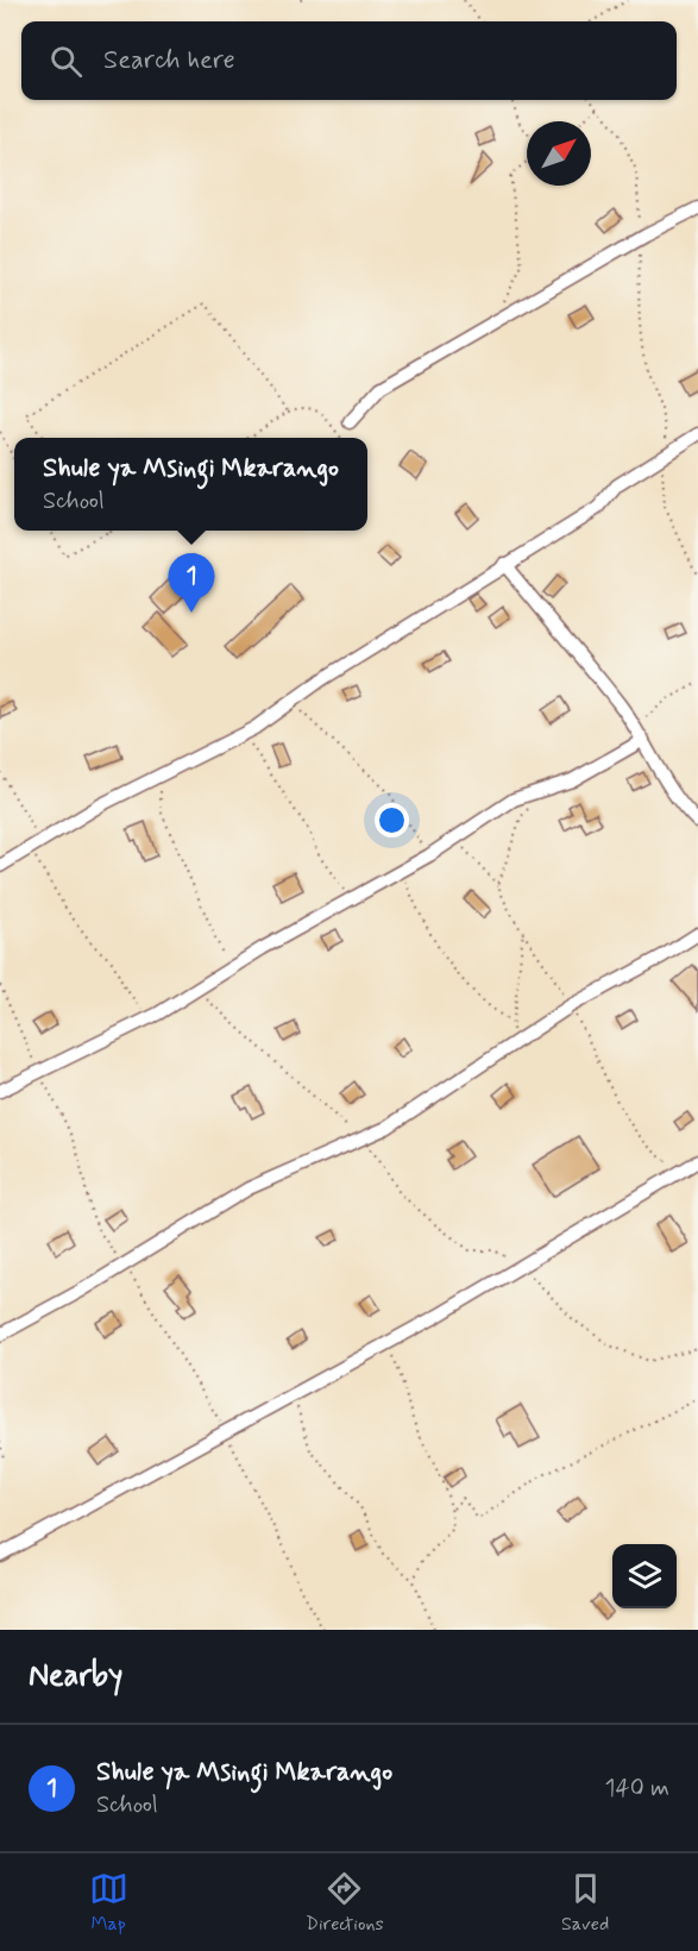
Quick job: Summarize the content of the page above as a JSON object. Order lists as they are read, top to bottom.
{
  "north": "top right",
  "page": {
    "search": "Search here",
    "popup": ["Shule ya Msingi Mkarango", "School"],
    "pins": "1",
    "heading": "Nearby",
    "list": [
      {
        "mark": "1",
        "name": "Shule ya Msingi Mkarango",
        "note": "School",
        "value": "140 m"
      }
    ],
    "nav": ["Map", "Directions", "Saved"]
  }
}
